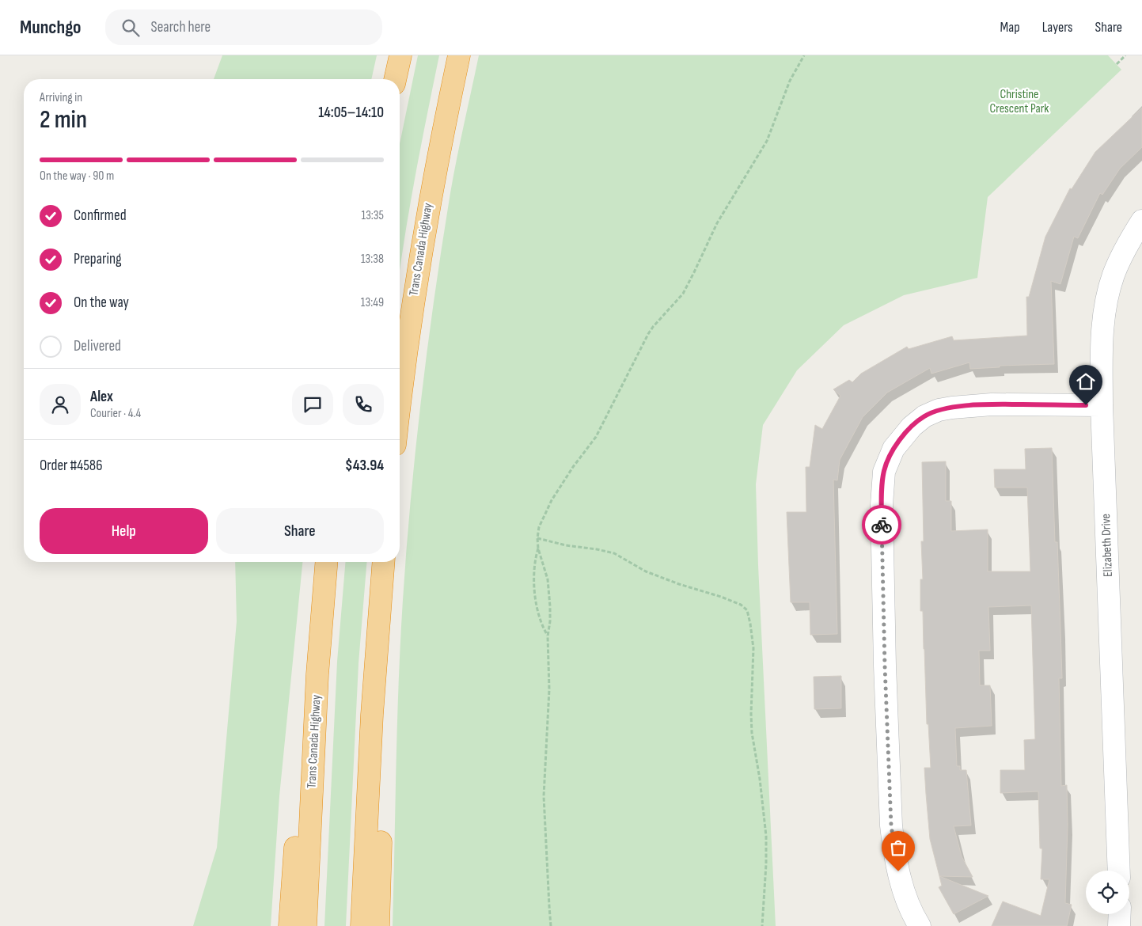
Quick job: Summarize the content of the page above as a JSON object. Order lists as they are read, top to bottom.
{
  "streets": {
    "highway": ["Trans Canada Highway"],
    "street": ["Elizabeth Drive"]
  },
  "parks": ["Christine Crescent Park"],
  "page": {
    "header": "Munchgo",
    "search": "Search here",
    "nav": ["Map", "Layers", "Share"],
    "heading": ["2 min", "Arriving in", "14:05–14:10"],
    "panel": [
      "Alex",
      "Courier · 4.4",
      "Order #4586",
      "$43.94"
    ],
    "bar": "On the way · 90 m",
    "list": [
      ["Confirmed", "13:35"],
      ["Preparing", "13:38"],
      ["On the way", "13:49"],
      "Delivered"
    ],
    "buttons": ["Help", "Share"]
  }
}
